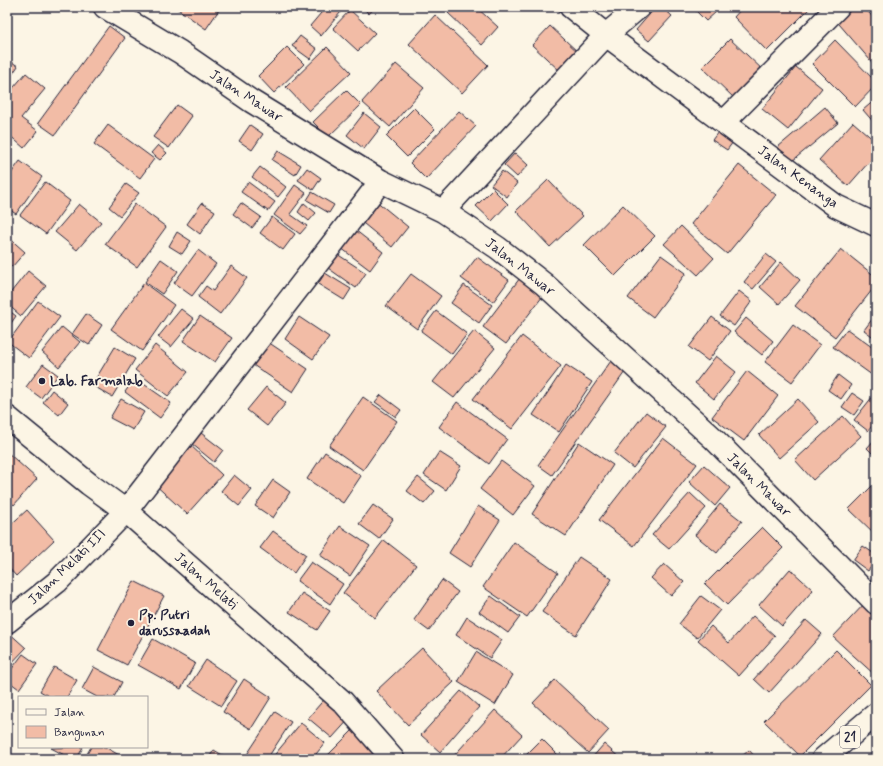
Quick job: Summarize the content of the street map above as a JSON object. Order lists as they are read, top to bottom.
{
  "streets": {
    "main road": [
      "Jalan Mawar",
      "Jalan Kenanga",
      "Jalan Melati III",
      "Jalan Melati",
      "21"
    ]
  },
  "crossings": [
    ["Jalan Mawar", "Jalan Melati III"],
    ["Jalan Melati III", "Jalan Melati"]
  ],
  "places": ["Lab. Farmalab", "Pp. Putri darussaadah"],
  "legend": ["Jalan", "Bangunan"]
}
